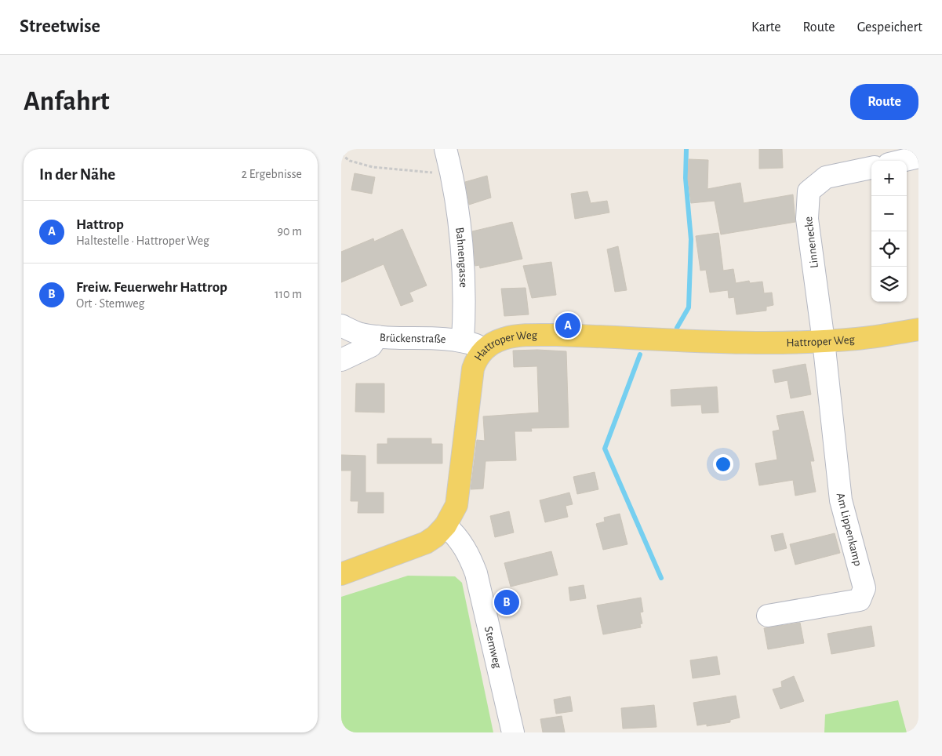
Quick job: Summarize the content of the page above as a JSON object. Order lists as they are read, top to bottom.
{
  "streets": {
    "main road": ["Hattroper Weg"],
    "street": [
      "Linnenecke",
      "Bahnengasse",
      "Brückenstraße",
      "Am Lippenkamp",
      "Stemweg"
    ]
  },
  "crossings": [
    ["Linnenecke", "Hattroper Weg"],
    ["Linnenecke", "Am Lippenkamp"],
    ["Bahnengasse", "Brückenstraße"],
    ["Brückenstraße", "Hattroper Weg"],
    ["Hattroper Weg", "Am Lippenkamp"],
    ["Hattroper Weg", "Stemweg"]
  ],
  "page": {
    "header": "Streetwise",
    "nav": ["Karte", "Route", "Gespeichert"],
    "buttons": "Route",
    "title": "Anfahrt",
    "heading": ["In der Nähe", "2 Ergebnisse"],
    "map_buttons": ["+", "−"],
    "list": [
      {
        "mark": "A",
        "name": "Hattrop",
        "note": "Haltestelle · Hattroper Weg",
        "value": "90 m"
      },
      {
        "mark": "B",
        "name": "Freiw. Feuerwehr Hattrop",
        "note": "Ort · Stemweg",
        "value": "110 m"
      }
    ],
    "pins": ["A", "B"]
  }
}
